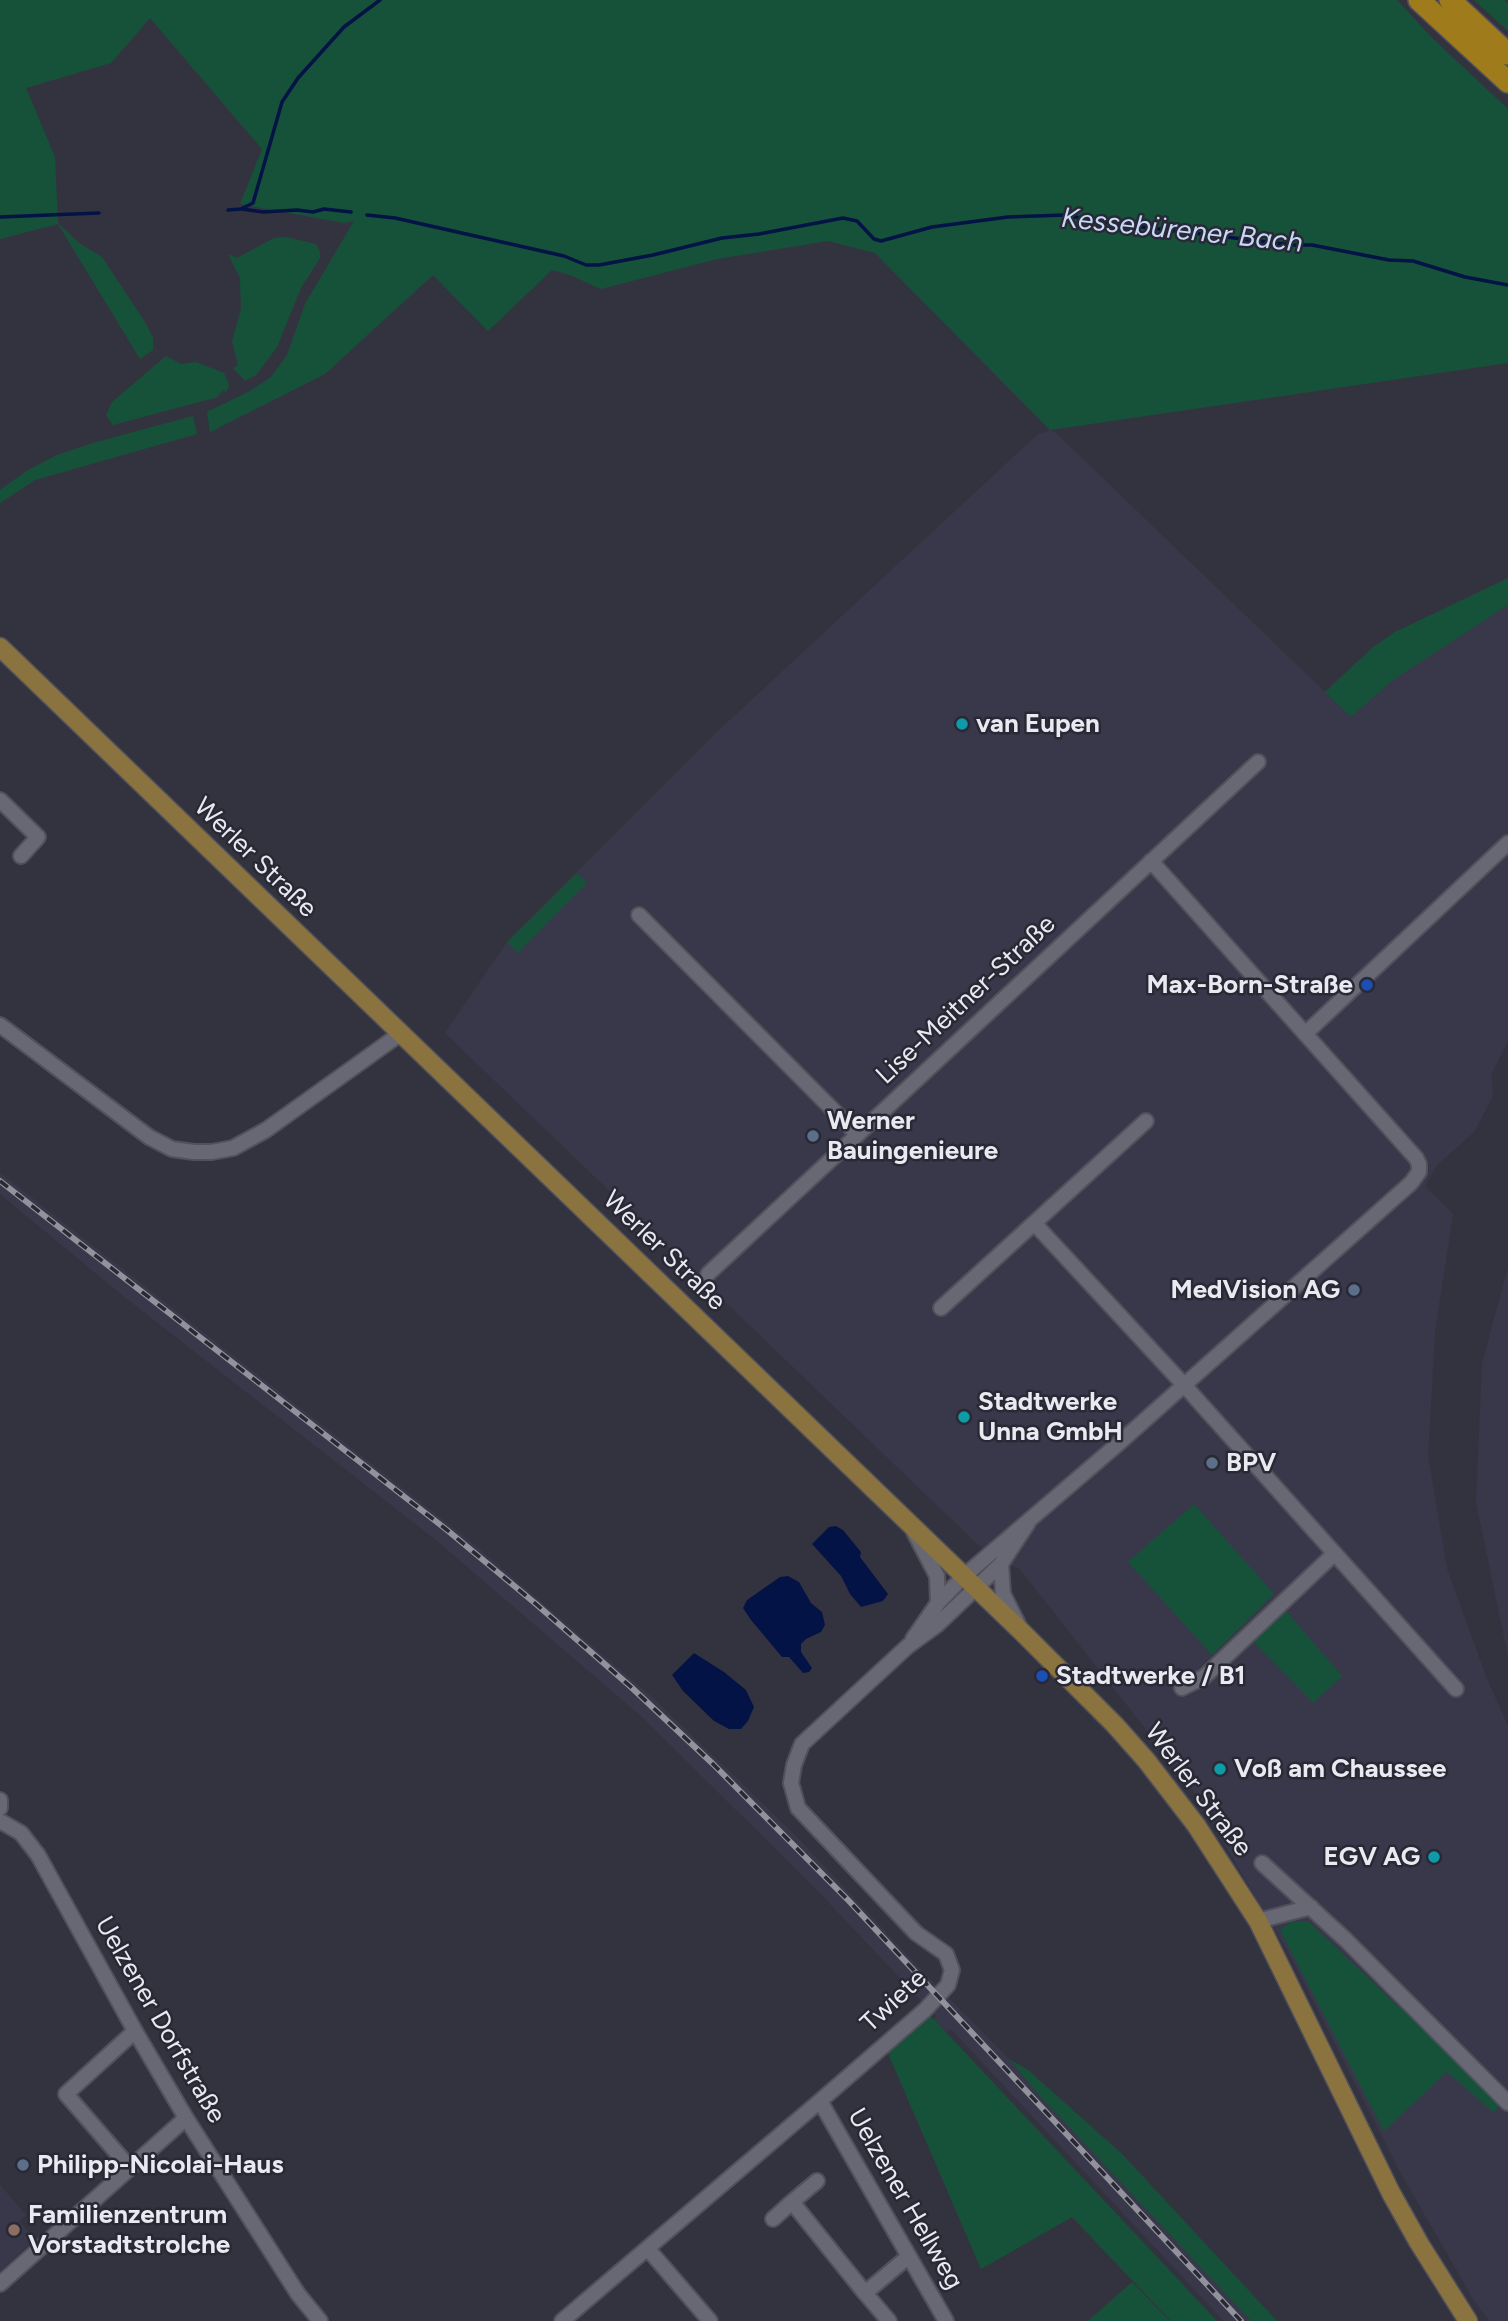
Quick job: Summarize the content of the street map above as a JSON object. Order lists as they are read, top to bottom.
{
  "streets": {
    "main road": ["Werler Straße"],
    "street": [
      "Lise-Meitner-Straße",
      "Twiete",
      "Uelzener Dorfstraße",
      "Uelzener Hellweg"
    ]
  },
  "crossings": [
    ["Werler Straße", "Twiete"],
    ["Twiete", "Uelzener Hellweg"]
  ],
  "water": ["Kessebürener Bach"],
  "places": [
    "van Eupen",
    "Max-Born-Straße",
    "Werner Bauingenieure",
    "MedVision AG",
    "Stadtwerke Unna GmbH",
    "BPV",
    "Stadtwerke / B1",
    "Voß am Chaussee",
    "EGV AG",
    "Philipp-Nicolai-Haus",
    "Familienzentrum Vorstadtstrolche"
  ]
}
